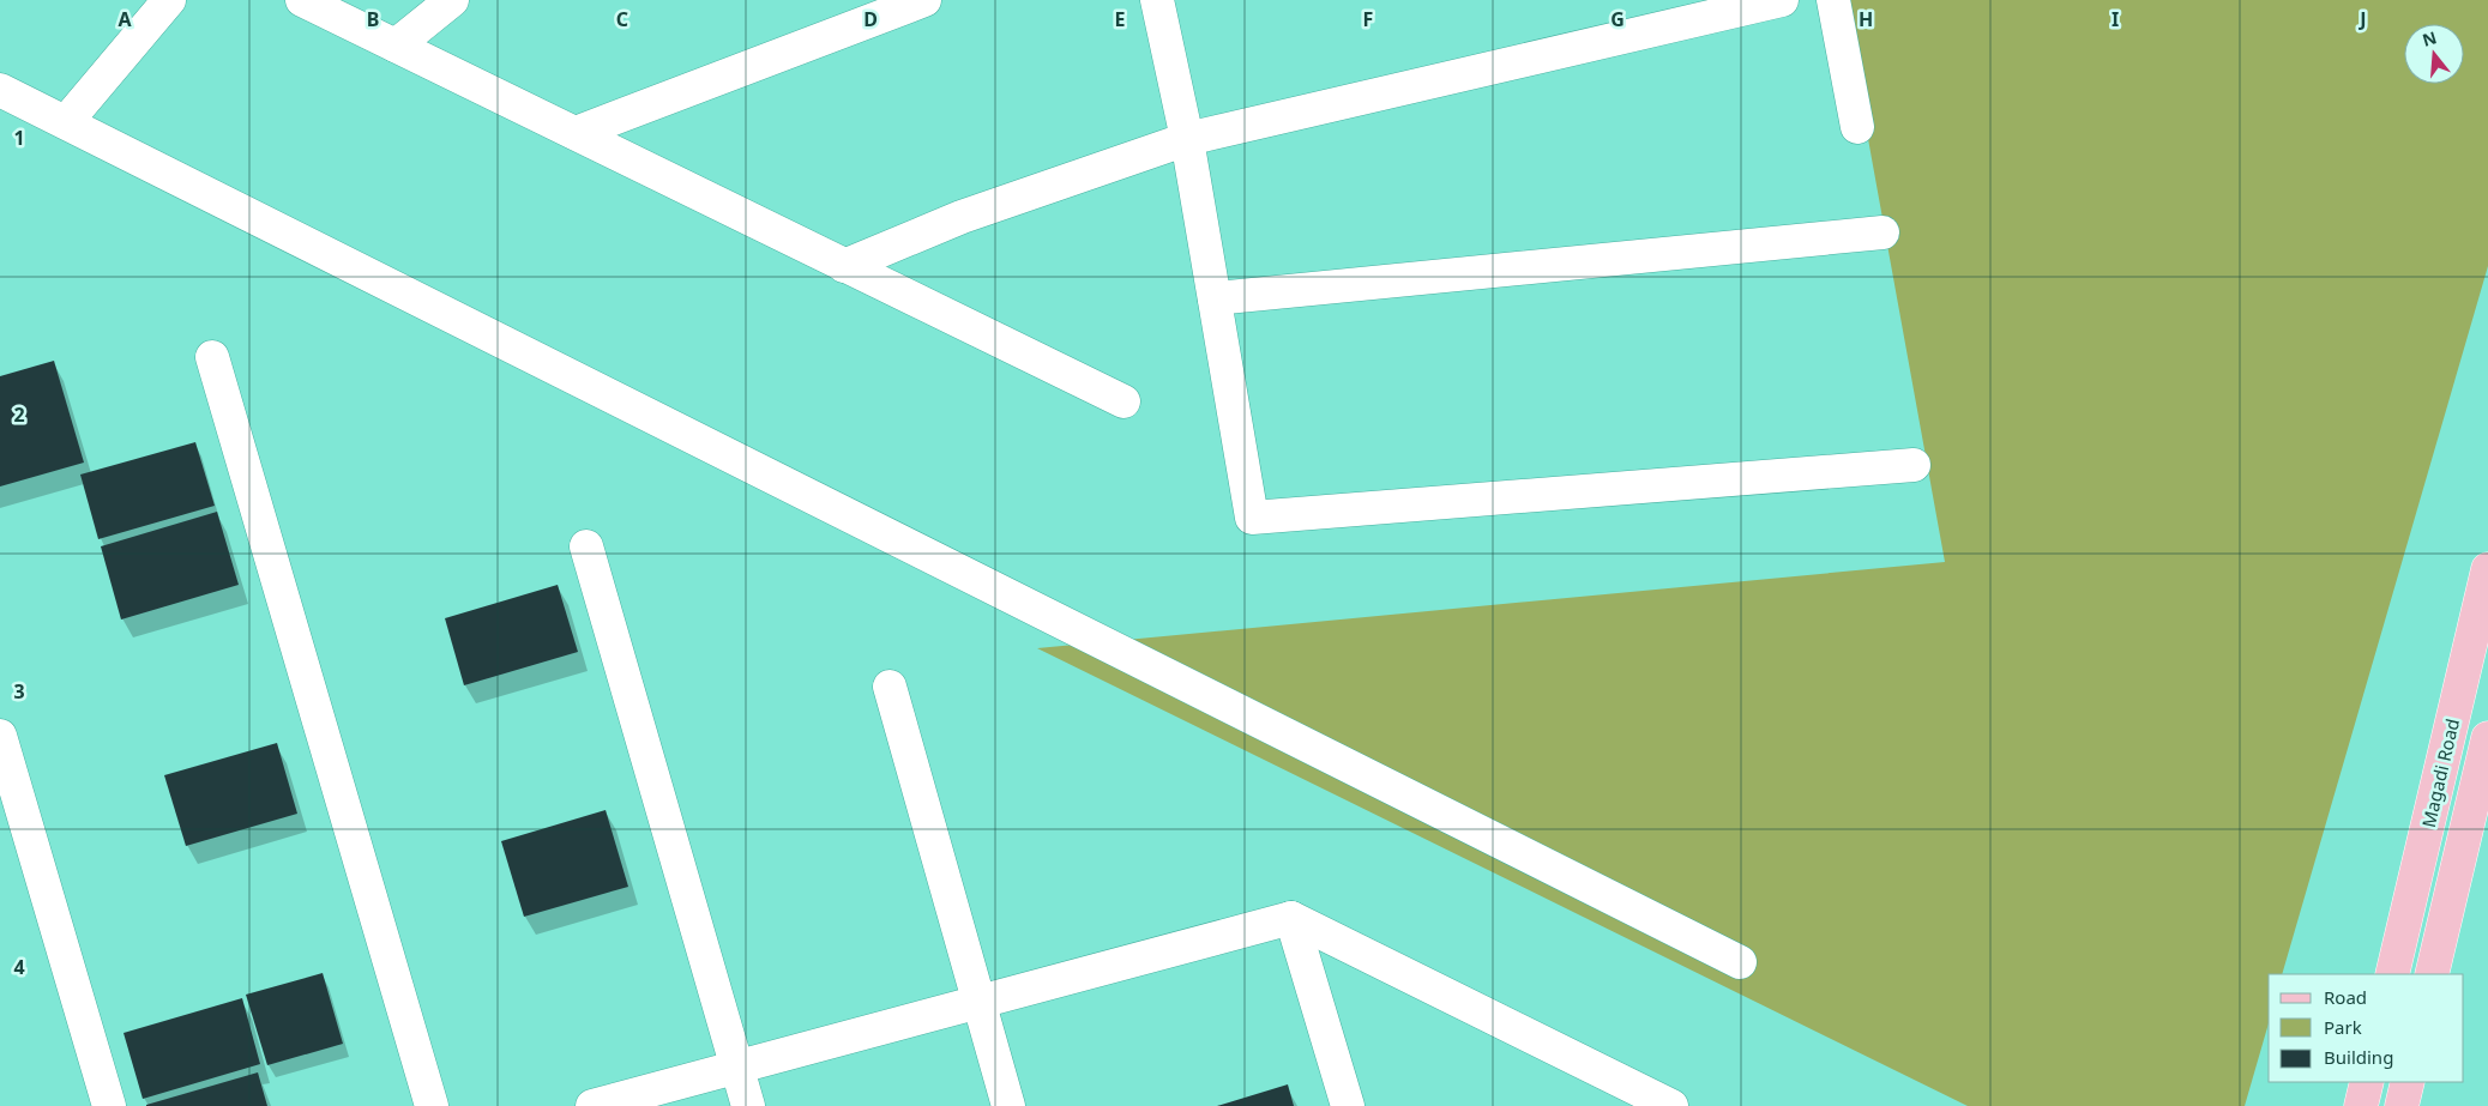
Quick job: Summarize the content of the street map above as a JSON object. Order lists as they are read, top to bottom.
{
  "streets": {
    "main road": ["Magadi Road"]
  },
  "legend": ["Road", "Park", "Building"],
  "north": "top",
  "grid": {
    "columns": [
      "A",
      "B",
      "C",
      "D",
      "E",
      "F",
      "G",
      "H",
      "I",
      "J"
    ],
    "rows": [
      "1",
      "2",
      "3",
      "4"
    ]
  }
}
